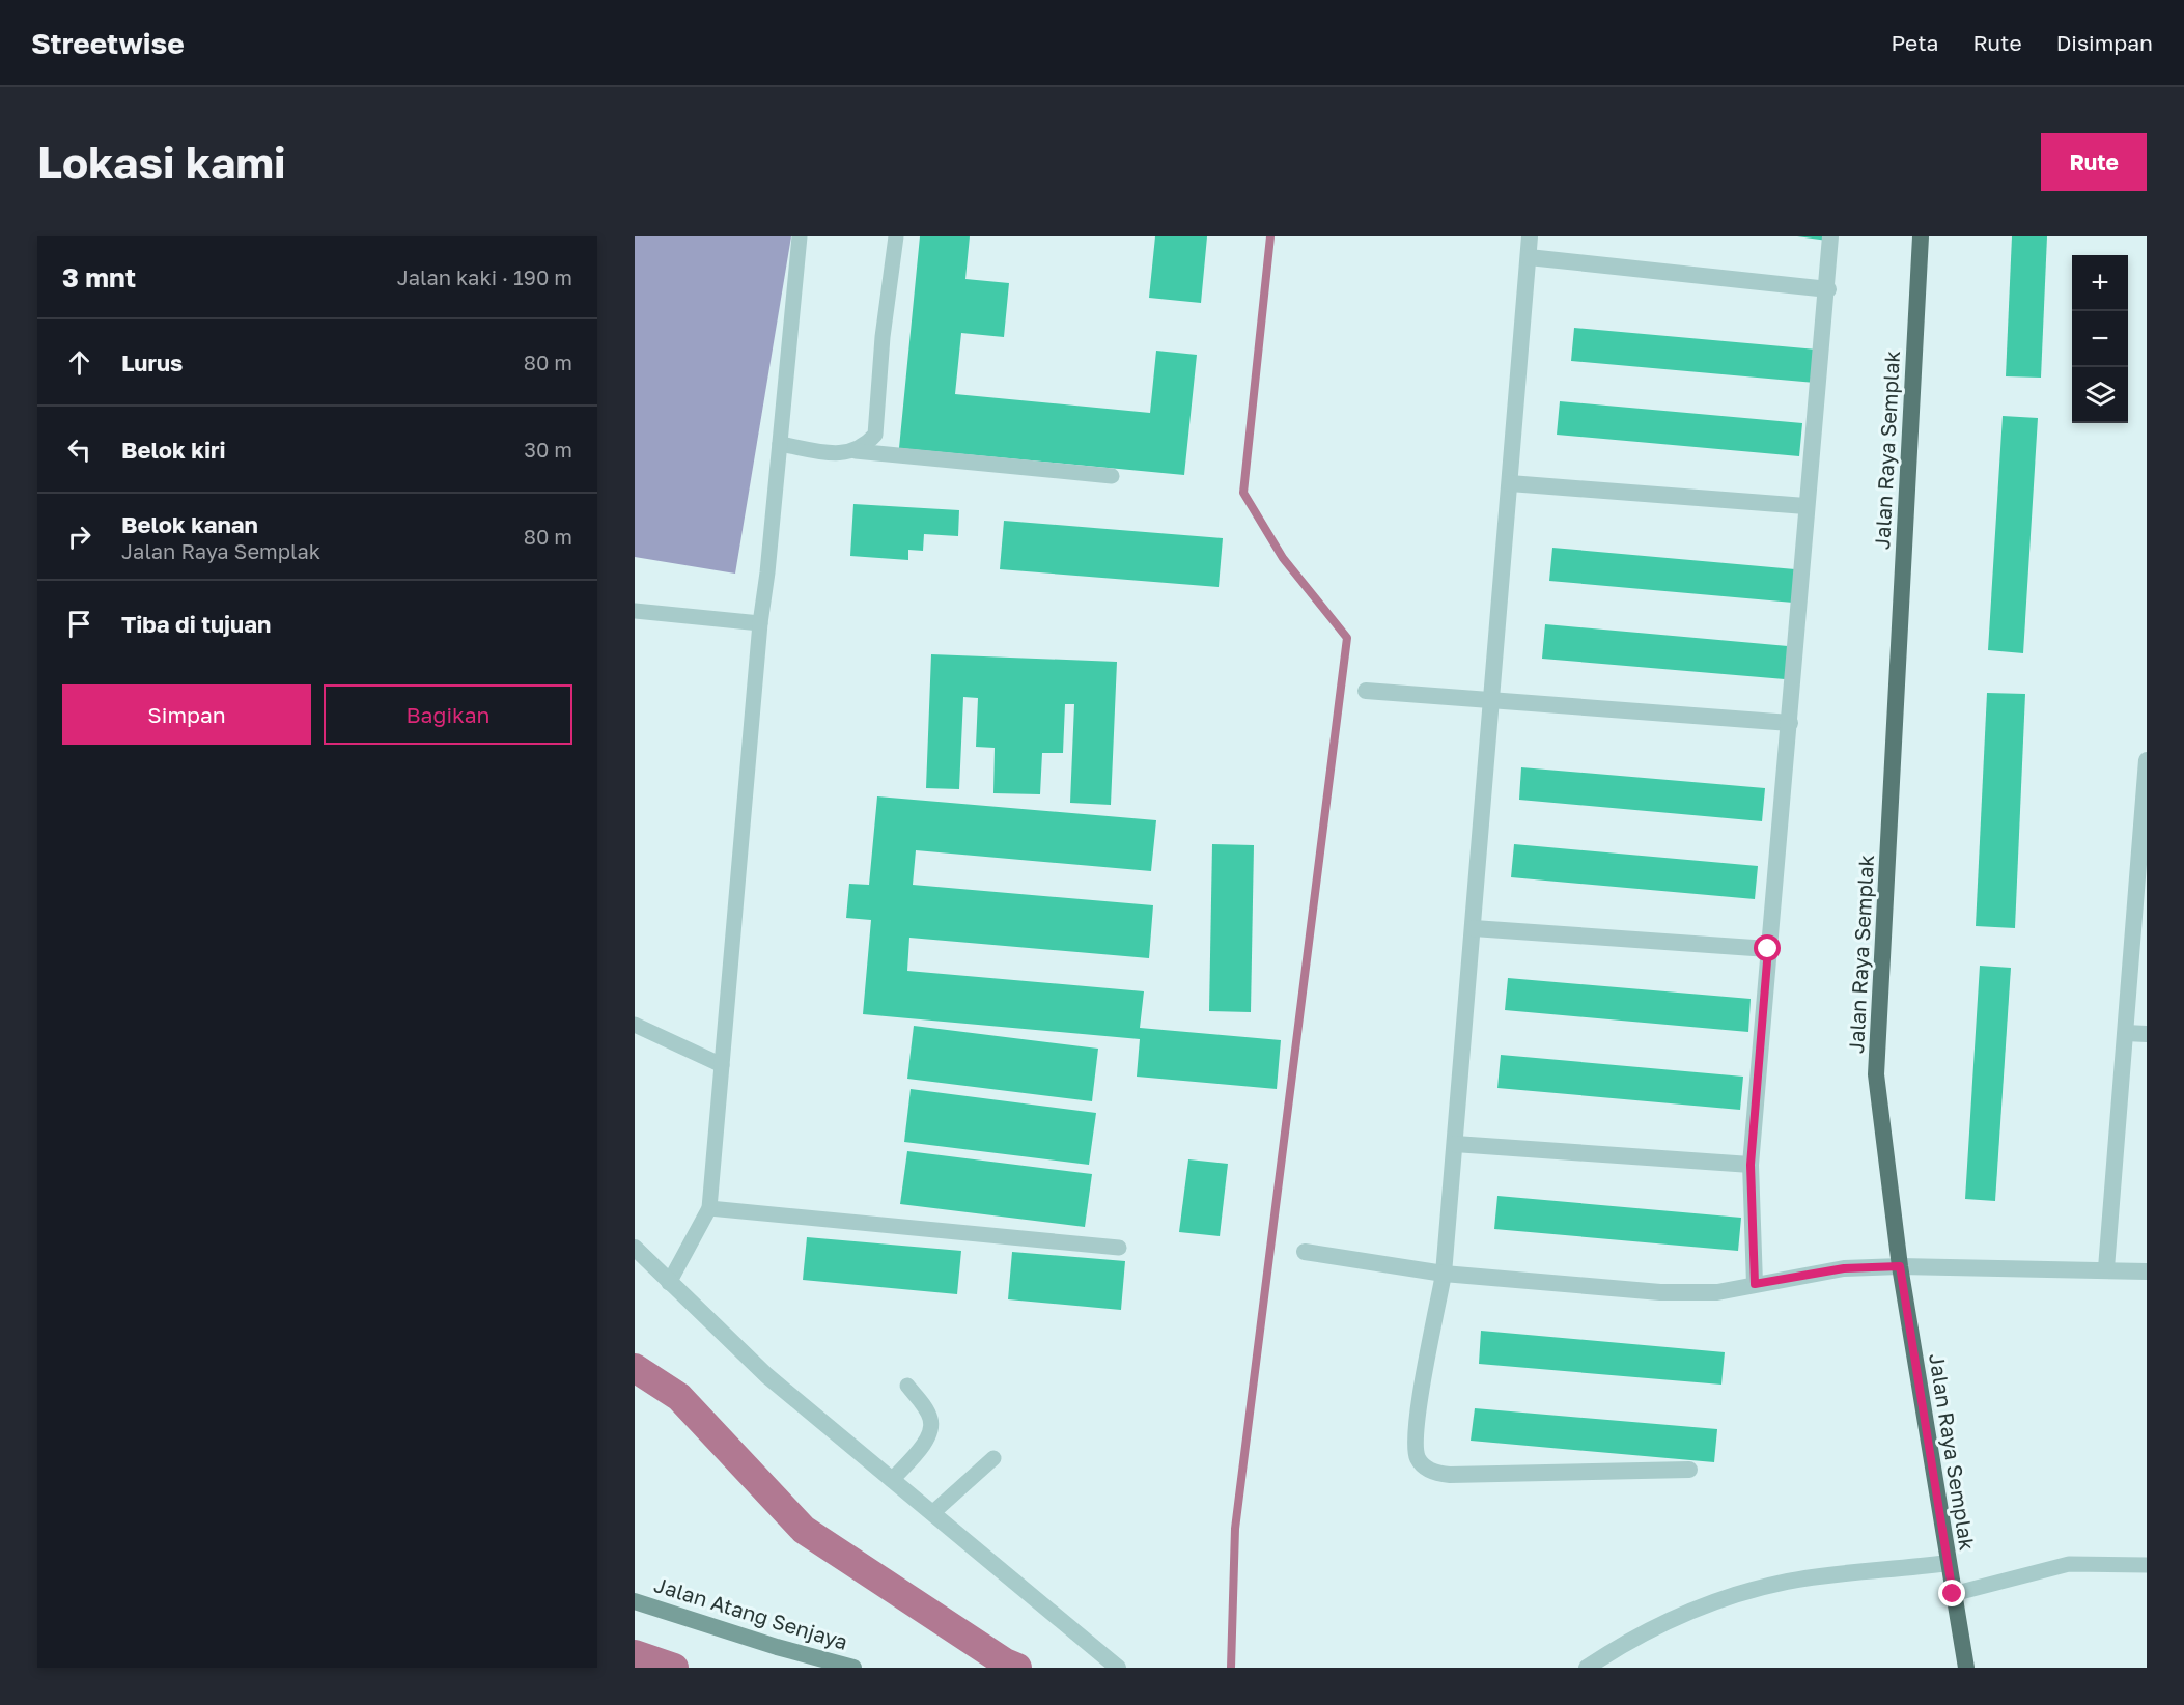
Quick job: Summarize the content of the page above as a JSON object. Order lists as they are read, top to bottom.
{
  "streets": {
    "main road": ["Jalan Raya Semplak", "Jalan Atang Senjaya"]
  },
  "page": {
    "header": "Streetwise",
    "nav": ["Peta", "Rute", "Disimpan"],
    "buttons": [
      "Rute",
      ["Simpan", "Bagikan"]
    ],
    "title": "Lokasi kami",
    "heading": ["3 mnt", "Jalan kaki · 190 m"],
    "map_buttons": ["+", "−"],
    "list": [
      ["Lurus", "80 m"],
      ["Belok kiri", "30 m"],
      ["Belok kanan", "Jalan Raya Semplak", "80 m"],
      "Tiba di tujuan"
    ]
  }
}
